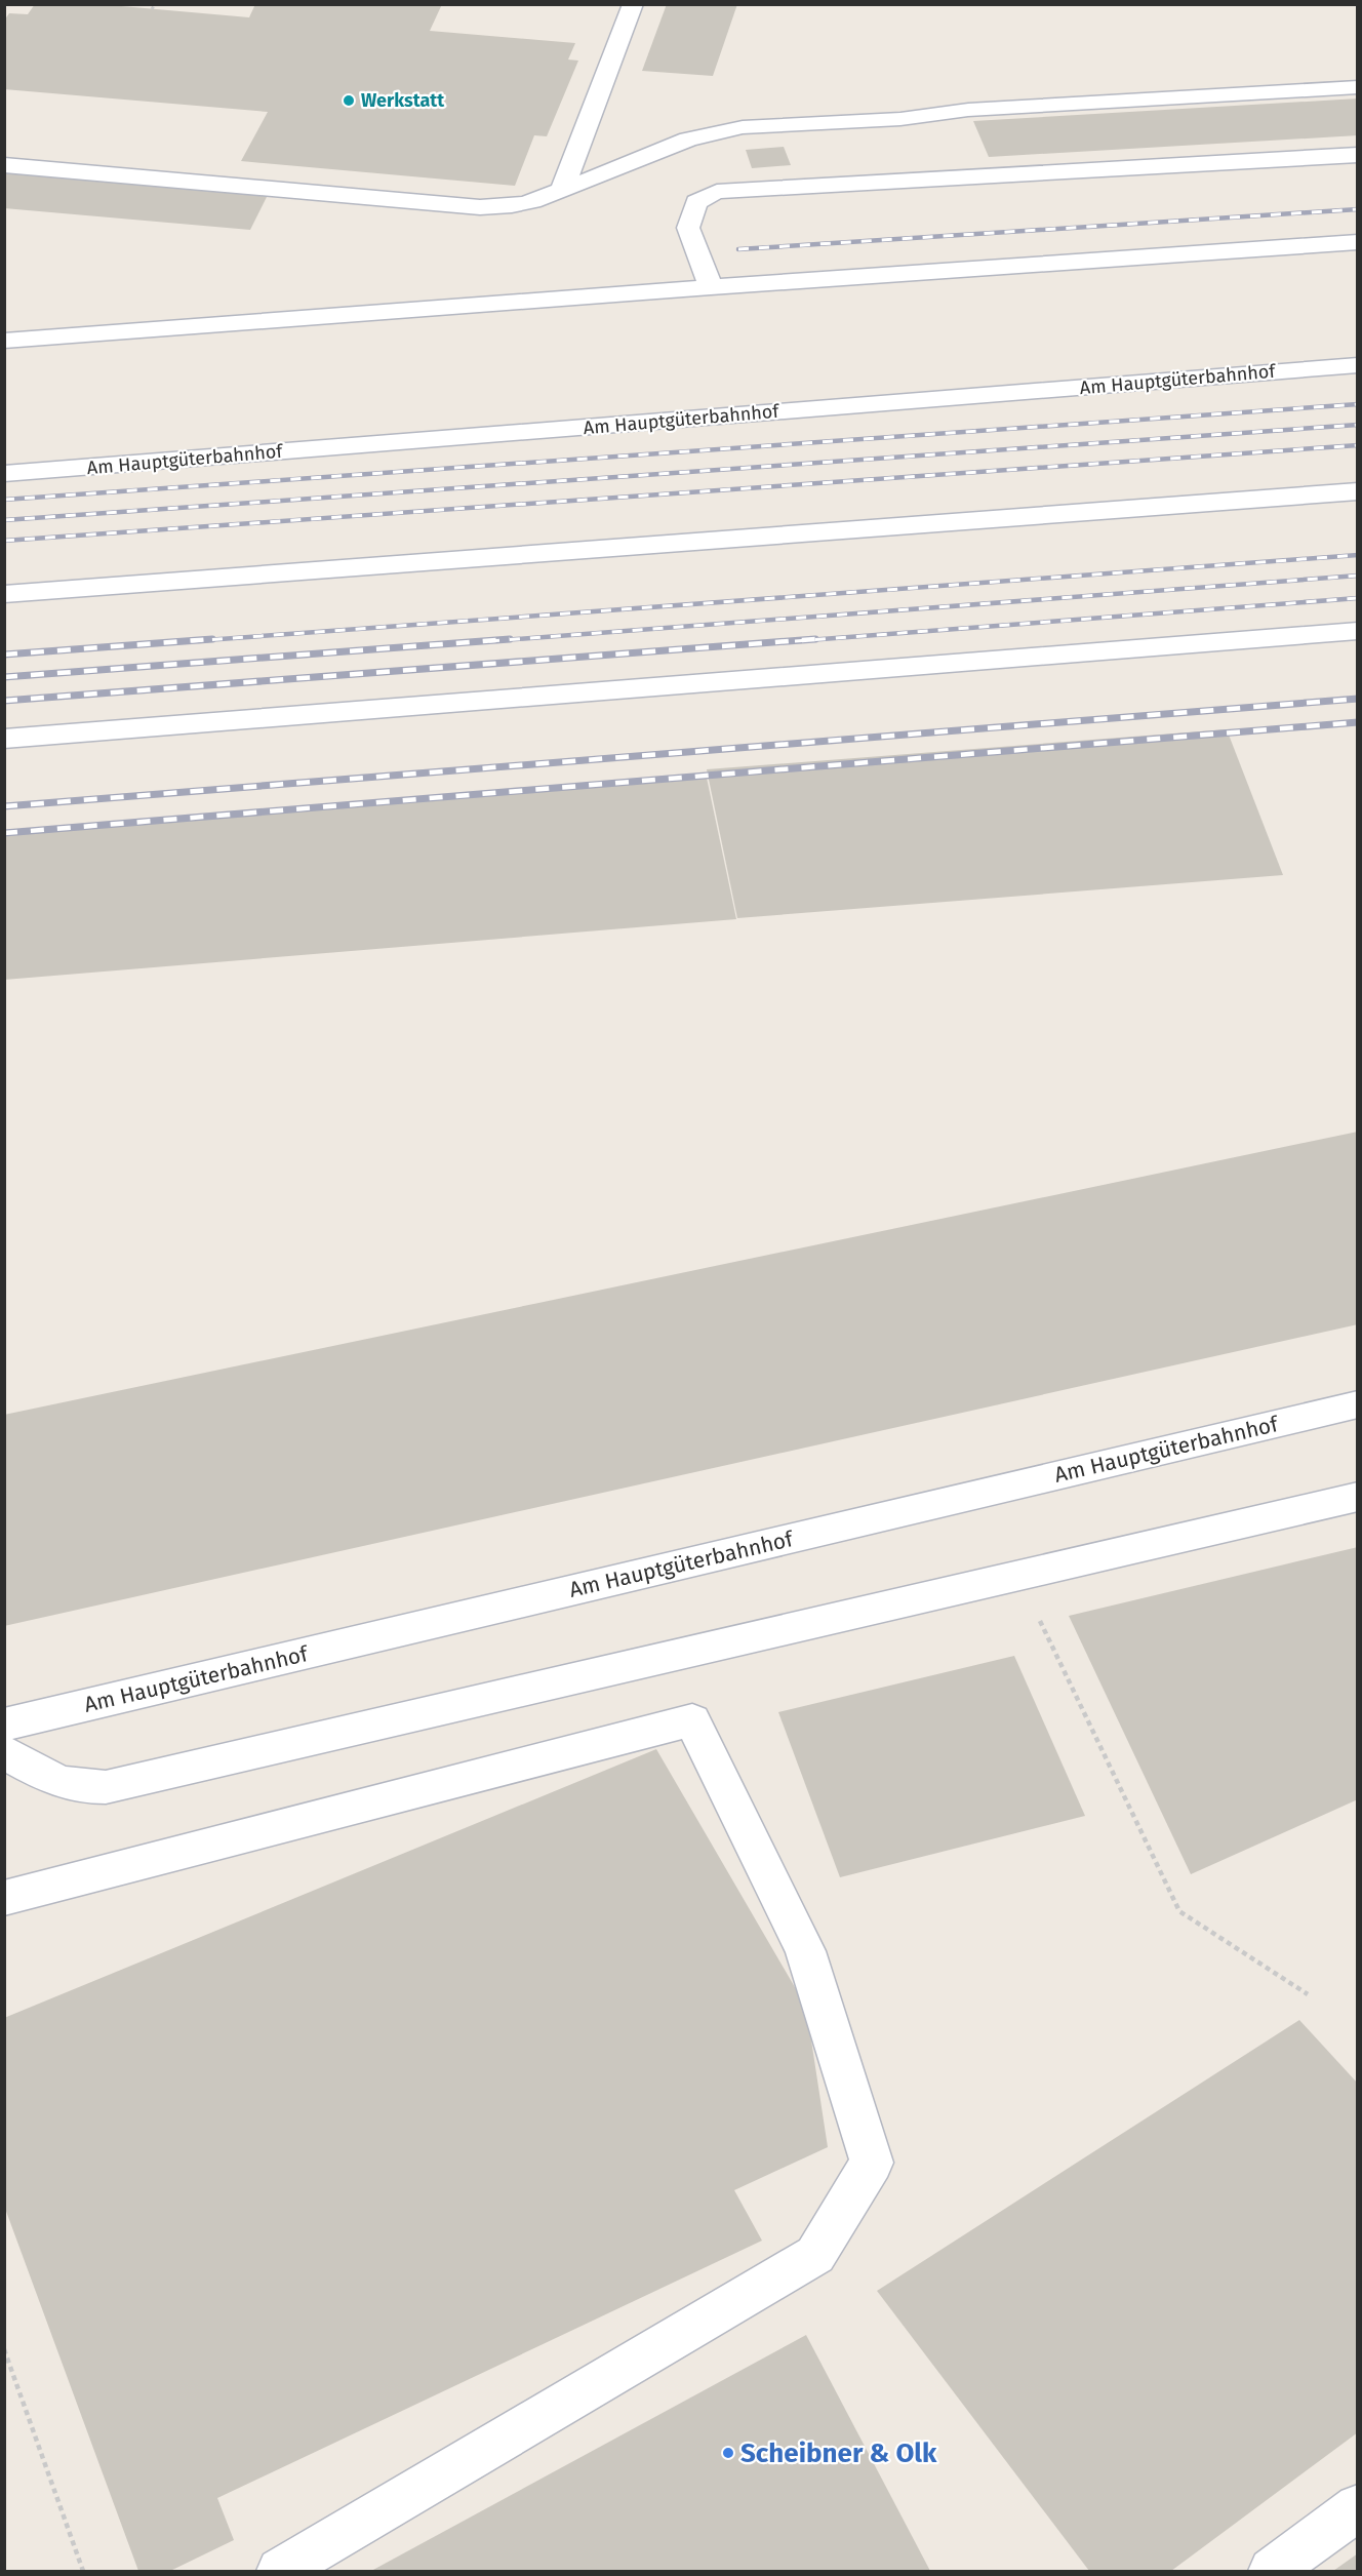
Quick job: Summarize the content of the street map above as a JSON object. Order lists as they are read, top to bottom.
{
  "streets": {
    "street": ["Am Hauptgüterbahnhof"]
  },
  "places": ["Werkstatt", "Scheibner & Olk"]
}
